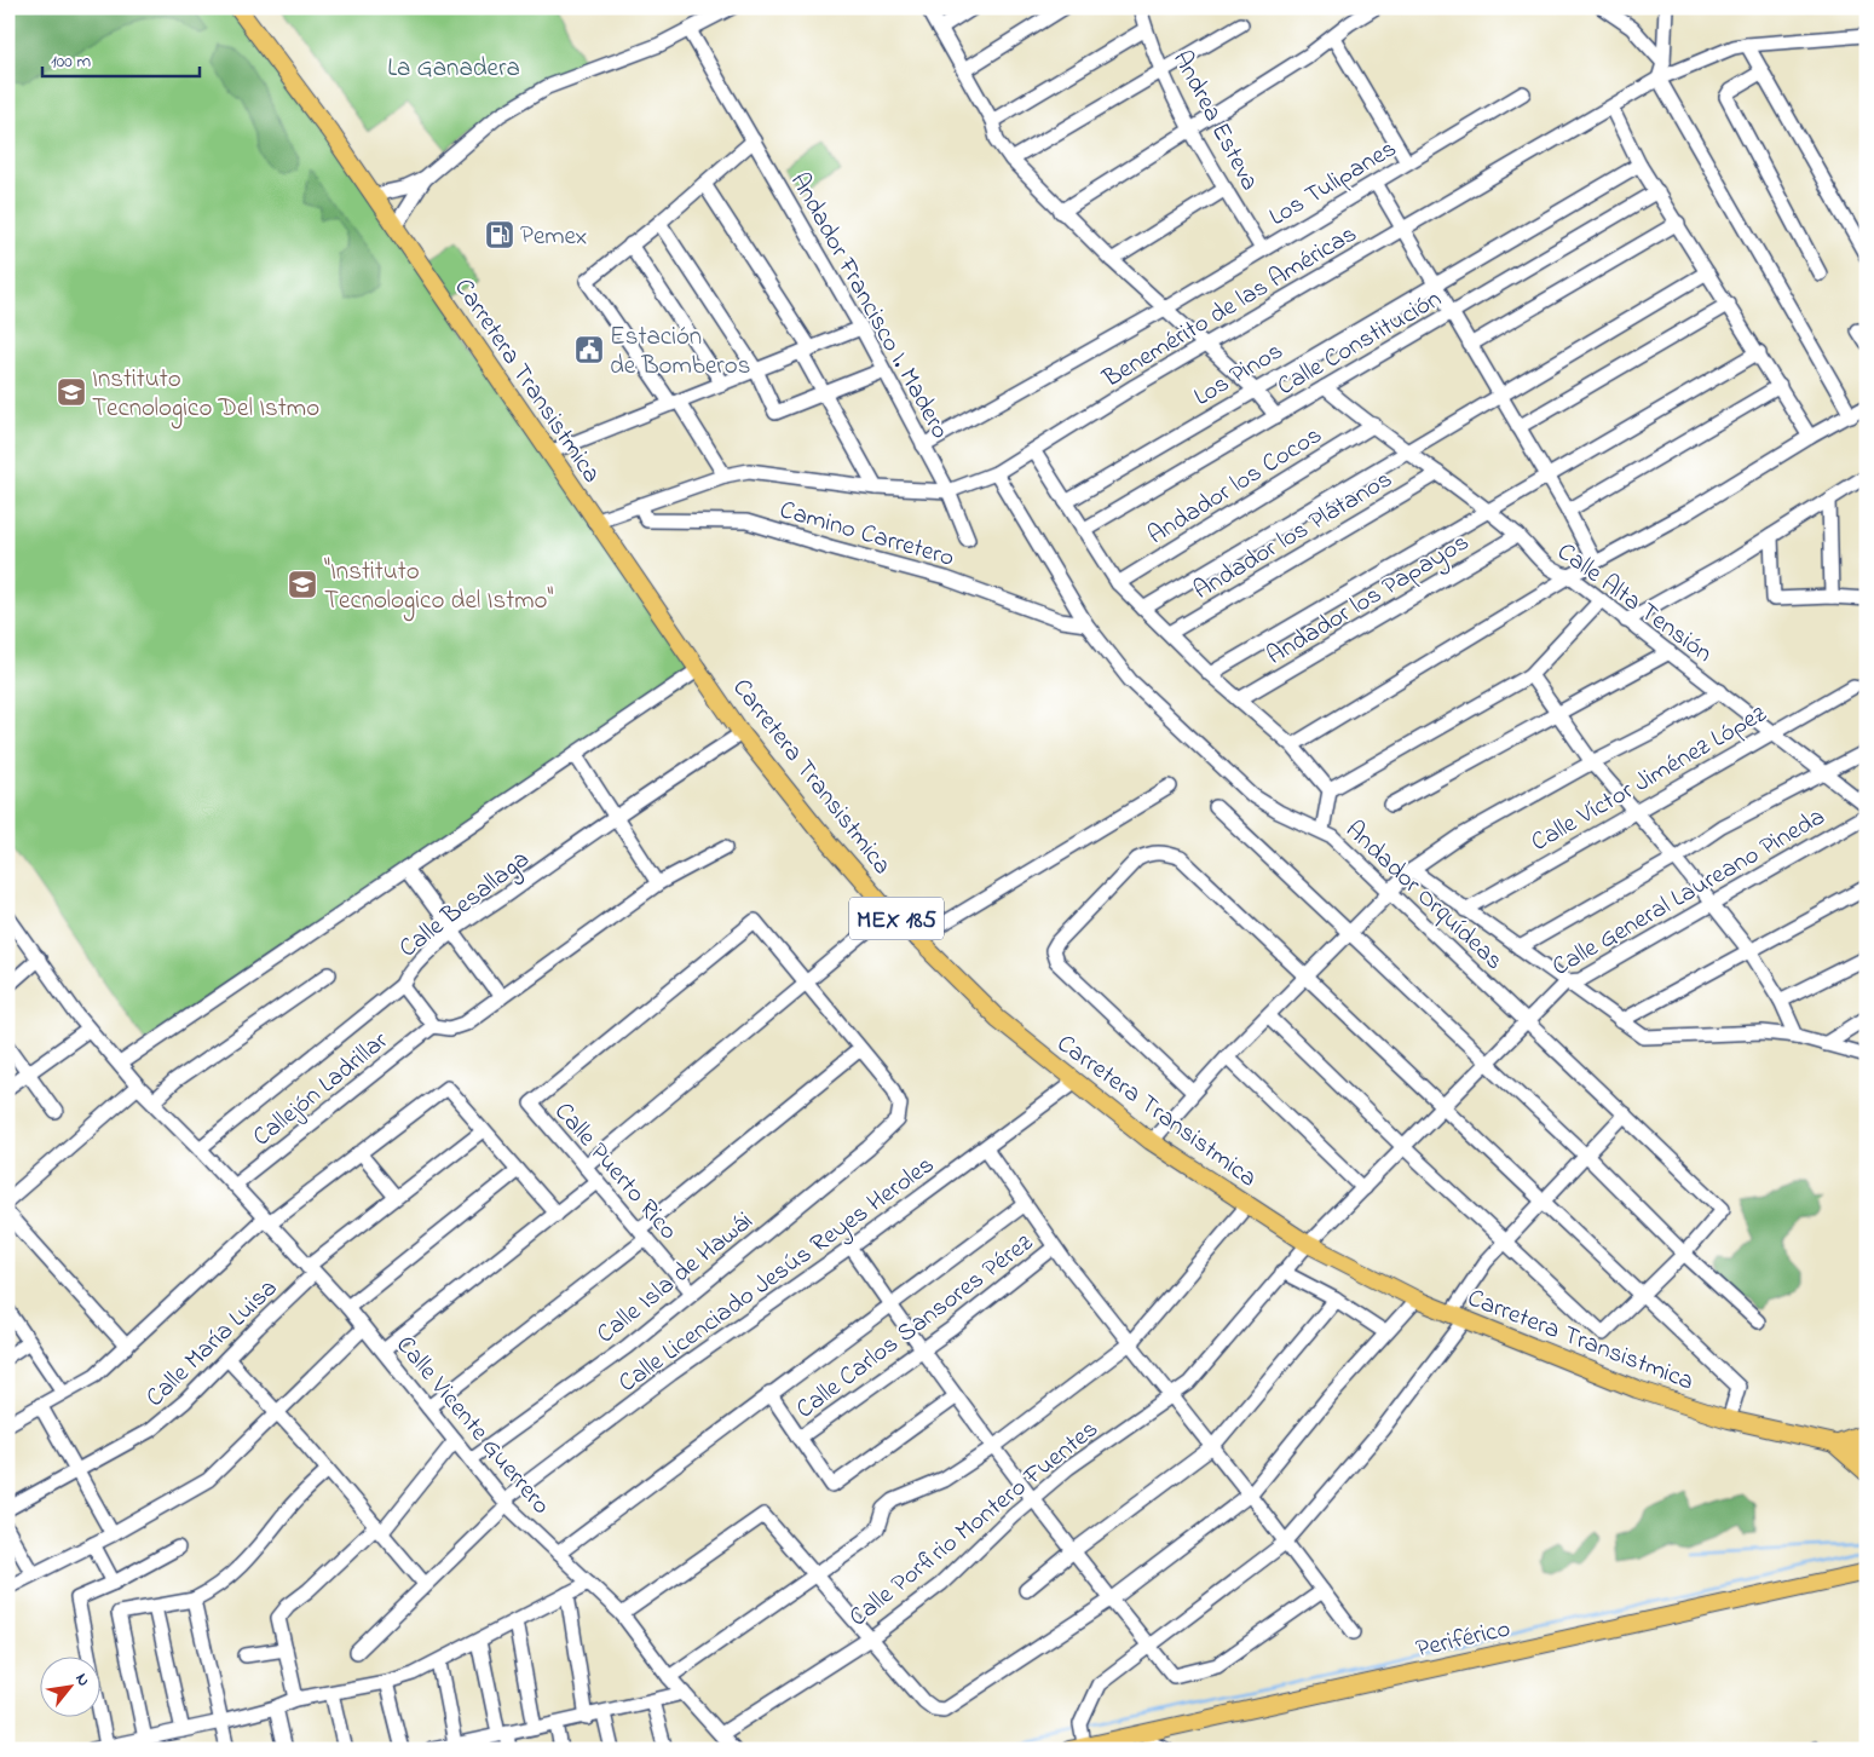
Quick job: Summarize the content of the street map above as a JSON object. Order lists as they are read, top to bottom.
{
  "streets": {
    "main road": ["Carretera Transistmica", "MEX 185", "Periférico"],
    "street": [
      "Andrea Esteva",
      "Los Tulipanes",
      "Andador Francisco I. Madero",
      "Benemérito de las Américas",
      "Calle Constitución",
      "Los Pinos",
      "Andador los Cocos",
      "Camino Carretero",
      "Andador los Plátanos",
      "Andador los Papayos",
      "Calle Alta Tensión",
      "Calle Víctor Jiménez López",
      "Calle General Laureano Pineda",
      "Andador Orquídeas",
      "Calle Besallaga",
      "Callejón Ladrillar",
      "Calle Puerto Rico",
      "Calle Licenciado Jesús Reyes Heroles",
      "Calle Isla de Hawái",
      "Calle Carlos Sansores Pérez",
      "Calle María Luisa",
      "Calle Vicente Guerrero",
      "Calle Porfirio Montero Fuentes"
    ]
  },
  "crossings": [
    ["Andrea Esteva", "Los Tulipanes"],
    ["Los Tulipanes", "Andador Francisco I. Madero"],
    ["Andador Francisco I. Madero", "Benemérito de las Américas"],
    ["Benemérito de las Américas", "Carretera Transistmica"],
    ["Benemérito de las Américas", "Camino Carretero"],
    ["Benemérito de las Américas", "Andador Orquídeas"],
    ["Calle Constitución", "Calle Alta Tensión"],
    ["Carretera Transistmica", "Calle General Laureano Pineda"],
    ["Carretera Transistmica", "Calle Besallaga"],
    ["Carretera Transistmica", "Calle Licenciado Jesús Reyes Heroles"],
    ["Carretera Transistmica", "Calle Porfirio Montero Fuentes"],
    ["Andador los Cocos", "Calle Alta Tensión"],
    ["Camino Carretero", "Andador Orquídeas"],
    ["Andador los Plátanos", "Calle Alta Tensión"],
    ["Andador los Papayos", "Calle Alta Tensión"],
    ["Calle Alta Tensión", "Calle Víctor Jiménez López"],
    ["Calle General Laureano Pineda", "Andador Orquídeas"],
    ["Calle General Laureano Pineda", "Calle Porfirio Montero Fuentes"],
    ["Calle Besallaga", "Calle Vicente Guerrero"],
    ["Callejón Ladrillar", "Calle Vicente Guerrero"],
    ["Calle Puerto Rico", "Calle Isla de Hawái"],
    ["Calle Licenciado Jesús Reyes Heroles", "Calle Vicente Guerrero"],
    ["Calle Isla de Hawái", "Calle Vicente Guerrero"],
    ["Calle María Luisa", "Calle Vicente Guerrero"],
    ["Calle Vicente Guerrero", "Calle Porfirio Montero Fuentes"]
  ],
  "parks": ["La Ganadera"],
  "places": {
    "fuel station": ["Pemex"],
    "public building": ["Estación de Bomberos"],
    "school or university": ["Instituto Tecnologico Del Istmo", "\"Instituto Tecnologico del Istmo\""]
  },
  "scale_bar": "100 m",
  "north": "top right"
}
